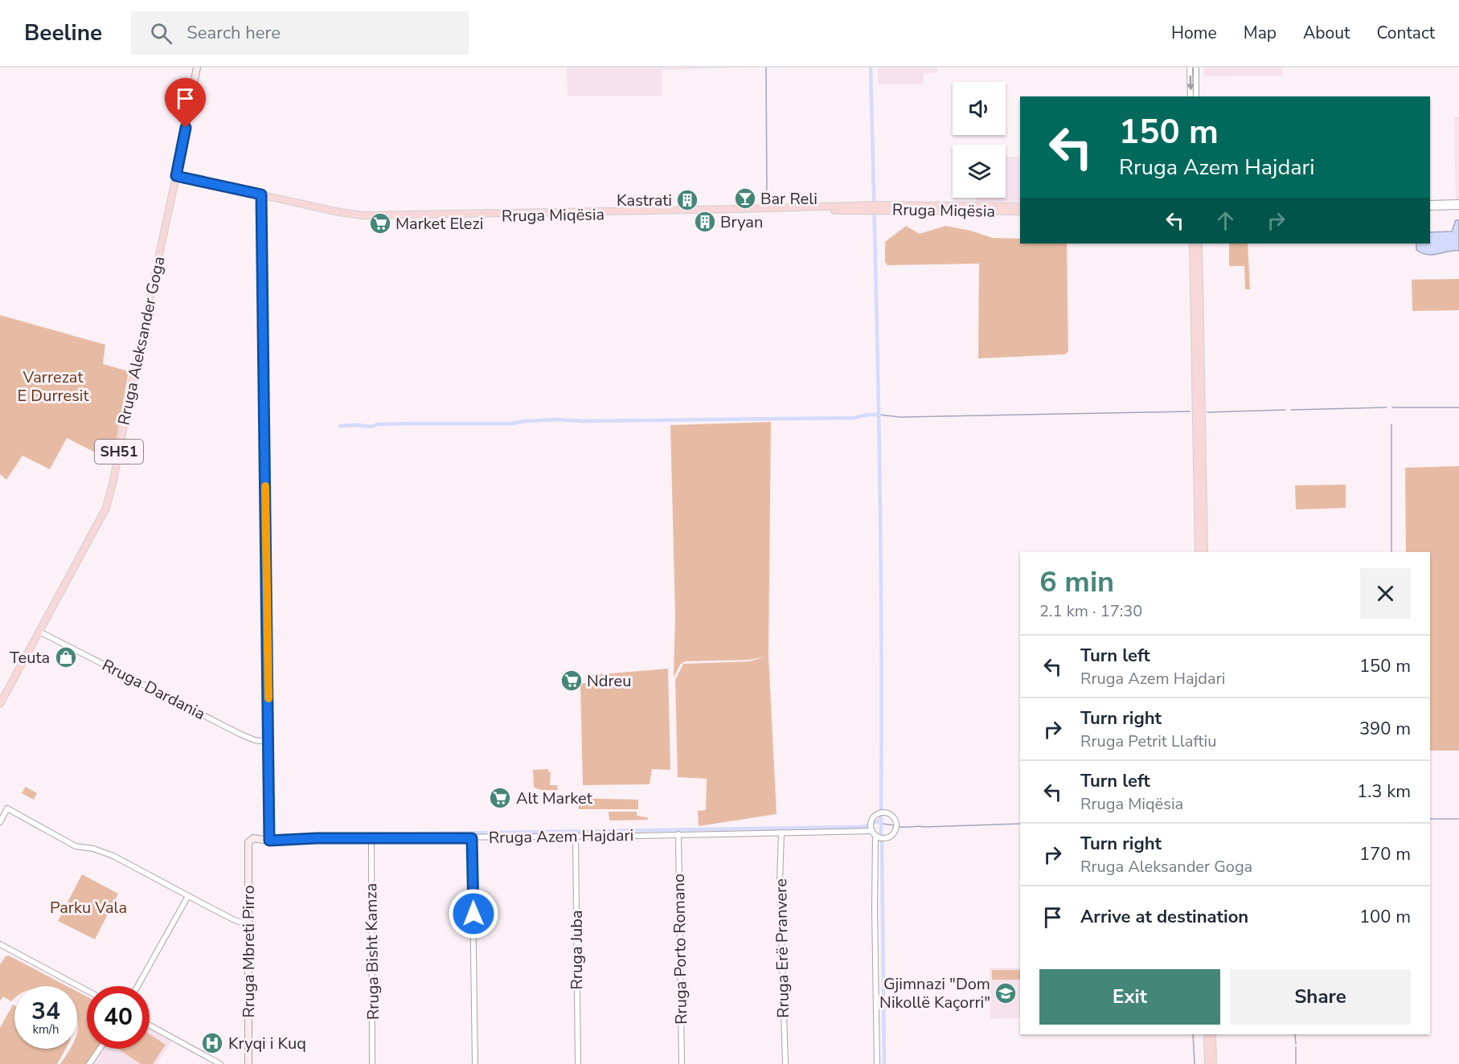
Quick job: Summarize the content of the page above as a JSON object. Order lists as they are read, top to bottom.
{
  "streets": {
    "main road": [
      "Rruga Miqësia",
      "Rruga Aleksander Goga",
      "SH51",
      "Rruga Azem Hajdari",
      "Rruga Mbreti Pirro"
    ],
    "street": [
      "Rruga Dardania",
      "Rruga Erë Pranvere",
      "Rruga Porto Romano",
      "Rruga Juba",
      "Rruga Bisht Kamza"
    ]
  },
  "crossings": [
    ["Rruga Miqësia", "Rruga Aleksander Goga"],
    ["Rruga Aleksander Goga", "Rruga Dardania"],
    ["Rruga Azem Hajdari", "Rruga Erë Pranvere"],
    ["Rruga Azem Hajdari", "Rruga Porto Romano"],
    ["Rruga Azem Hajdari", "Rruga Juba"],
    ["Rruga Azem Hajdari", "Rruga Mbreti Pirro"],
    ["Rruga Azem Hajdari", "Rruga Bisht Kamza"]
  ],
  "parks": ["Varrezat E Durresit", "Parku Vala"],
  "places": {
    "bar": ["Bar Reli"],
    "building": ["Kastrati", "Bryan"],
    "supermarket": ["Market Elezi", "Ndreu", "Alt Market"],
    "shop": ["Teuta"],
    "school or university": ["Gjimnazi \"Dom Nikollë Kaçorri\""],
    "hospital": ["Kryqi i Kuq"]
  },
  "page": {
    "header": "Beeline",
    "search": "Search here",
    "nav": [
      "Home",
      "Map",
      "About",
      "Contact"
    ],
    "turn": ["150 m", "Rruga Azem Hajdari"],
    "heading": ["6 min", "2.1 km · 17:30"],
    "list": [
      {
        "name": "Turn left",
        "note": "Rruga Azem Hajdari",
        "value": "150 m"
      },
      {
        "name": "Turn right",
        "note": "Rruga Petrit Llaftiu",
        "value": "390 m"
      },
      {
        "name": "Turn left",
        "note": "Rruga Miqësia",
        "value": "1.3 km"
      },
      {
        "name": "Turn right",
        "note": "Rruga Aleksander Goga",
        "value": "170 m"
      },
      {
        "name": "Arrive at destination",
        "value": "100 m"
      }
    ],
    "buttons": ["Exit", "Share"],
    "speed": "34 km/h",
    "limit": "40"
  }
}
